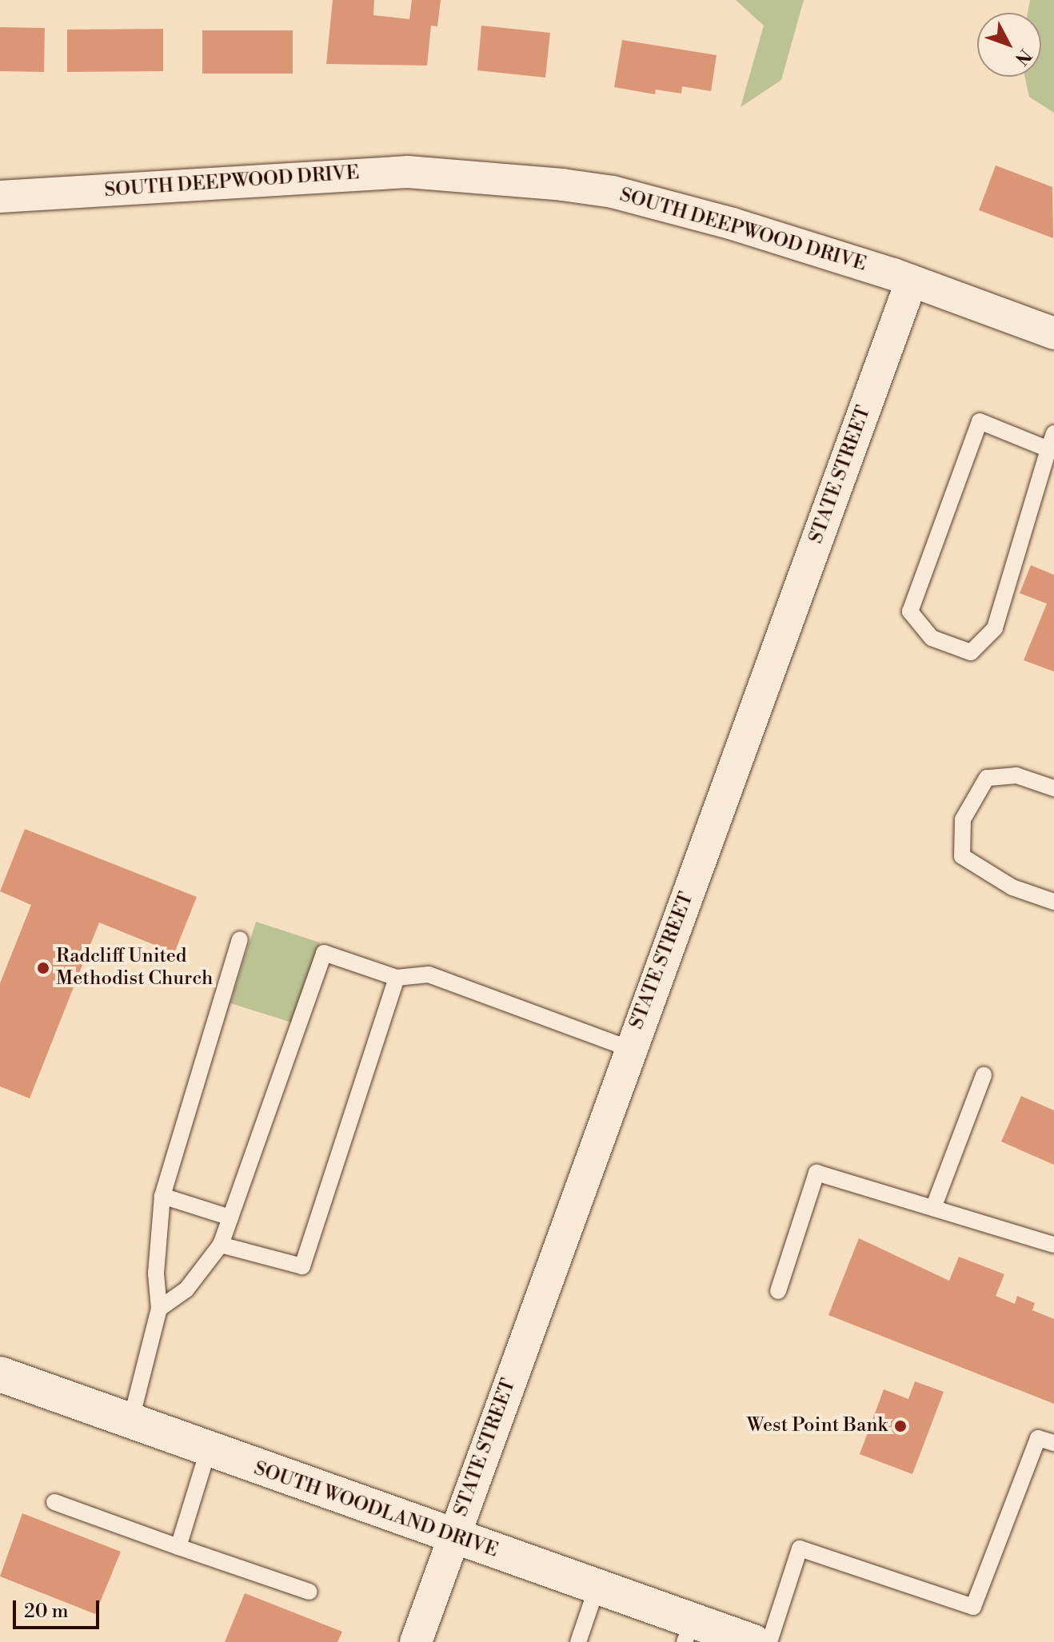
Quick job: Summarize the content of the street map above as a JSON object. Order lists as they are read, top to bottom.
{
  "streets": {
    "street": ["SOUTH DEEPWOOD DRIVE", "STATE STREET", "SOUTH WOODLAND DRIVE"]
  },
  "crossings": [
    ["SOUTH DEEPWOOD DRIVE", "STATE STREET"],
    ["STATE STREET", "SOUTH WOODLAND DRIVE"]
  ],
  "places": ["Radcliff United Methodist Church", "West Point Bank"],
  "scale_bar": "20 m",
  "north": "bottom right"
}
